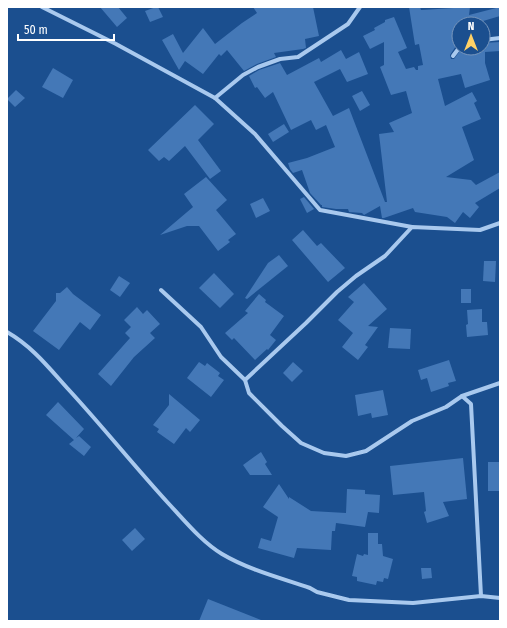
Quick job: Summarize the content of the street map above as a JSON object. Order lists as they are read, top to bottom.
{
  "scale_bar": "50 m",
  "north": "top"
}
